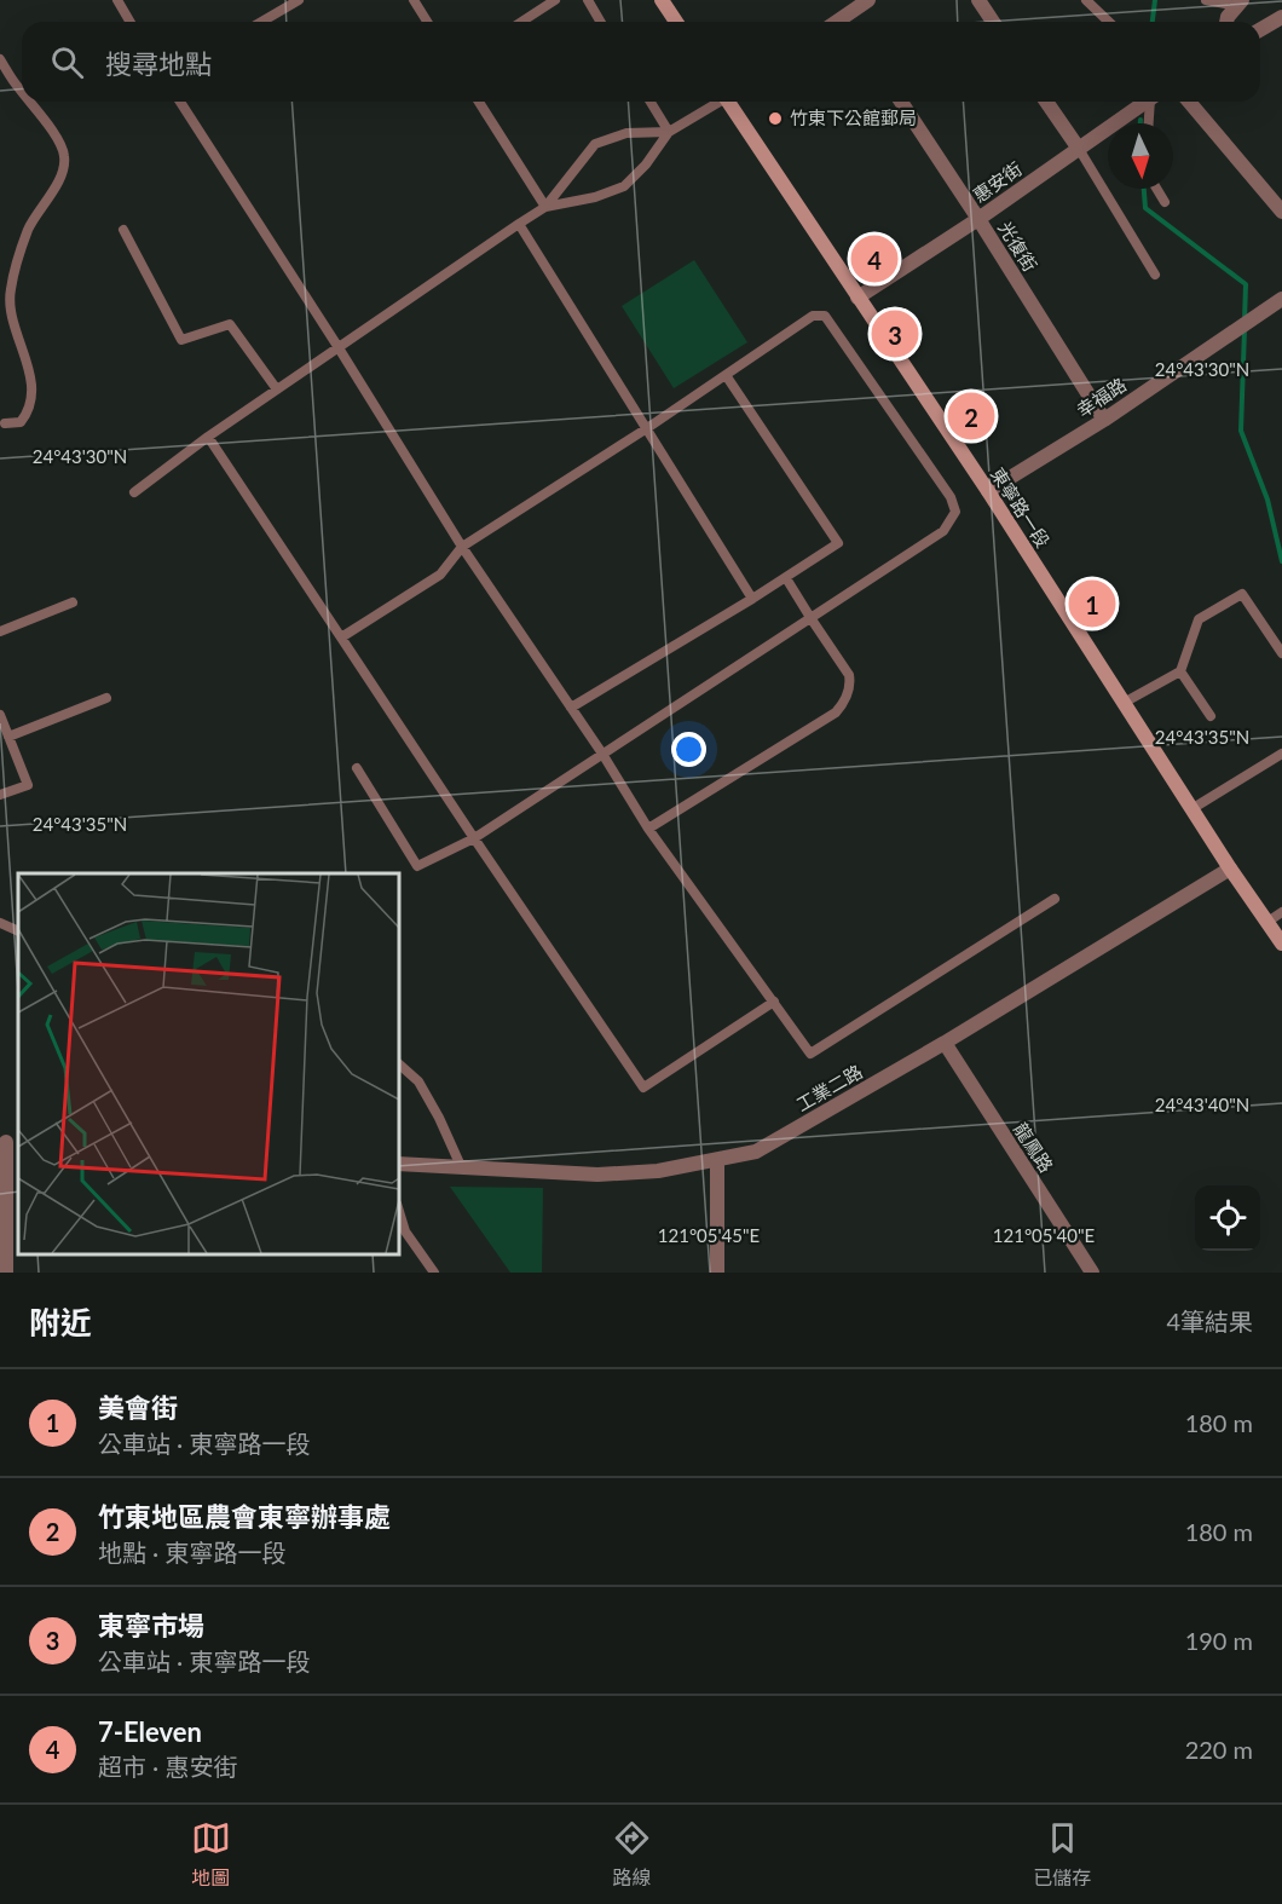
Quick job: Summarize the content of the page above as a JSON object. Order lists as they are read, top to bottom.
{
  "streets": {
    "main road": ["東寧路一段"],
    "street": [
      "惠安街",
      "光復街",
      "幸福路",
      "工業二路",
      "龍鳳路"
    ]
  },
  "crossings": [
    ["惠安街", "光復街"],
    ["惠安街", "東寧路一段"],
    ["光復街", "幸福路"],
    ["幸福路", "東寧路一段"],
    ["東寧路一段", "工業二路"],
    ["工業二路", "龍鳳路"]
  ],
  "places": ["竹東下公館郵局"],
  "north": "bottom",
  "page": {
    "search": "搜尋地點",
    "pins": [
      "4",
      "3",
      "2",
      "1"
    ],
    "heading": ["附近", "4筆結果"],
    "list": [
      {
        "mark": "1",
        "name": "美會街",
        "note": "公車站 · 東寧路一段",
        "value": "180 m"
      },
      {
        "mark": "2",
        "name": "竹東地區農會東寧辦事處",
        "note": "地點 · 東寧路一段",
        "value": "180 m"
      },
      {
        "mark": "3",
        "name": "東寧市場",
        "note": "公車站 · 東寧路一段",
        "value": "190 m"
      },
      {
        "mark": "4",
        "name": "7-Eleven",
        "note": "超市 · 惠安街",
        "value": "220 m"
      }
    ],
    "nav": ["地圖", "路線", "已儲存"]
  },
  "coordinates": [
    "24°43'30\"N",
    "24°43'35\"N",
    "24°43'40\"N",
    "121°05'45\"E",
    "121°05'40\"E"
  ]
}
